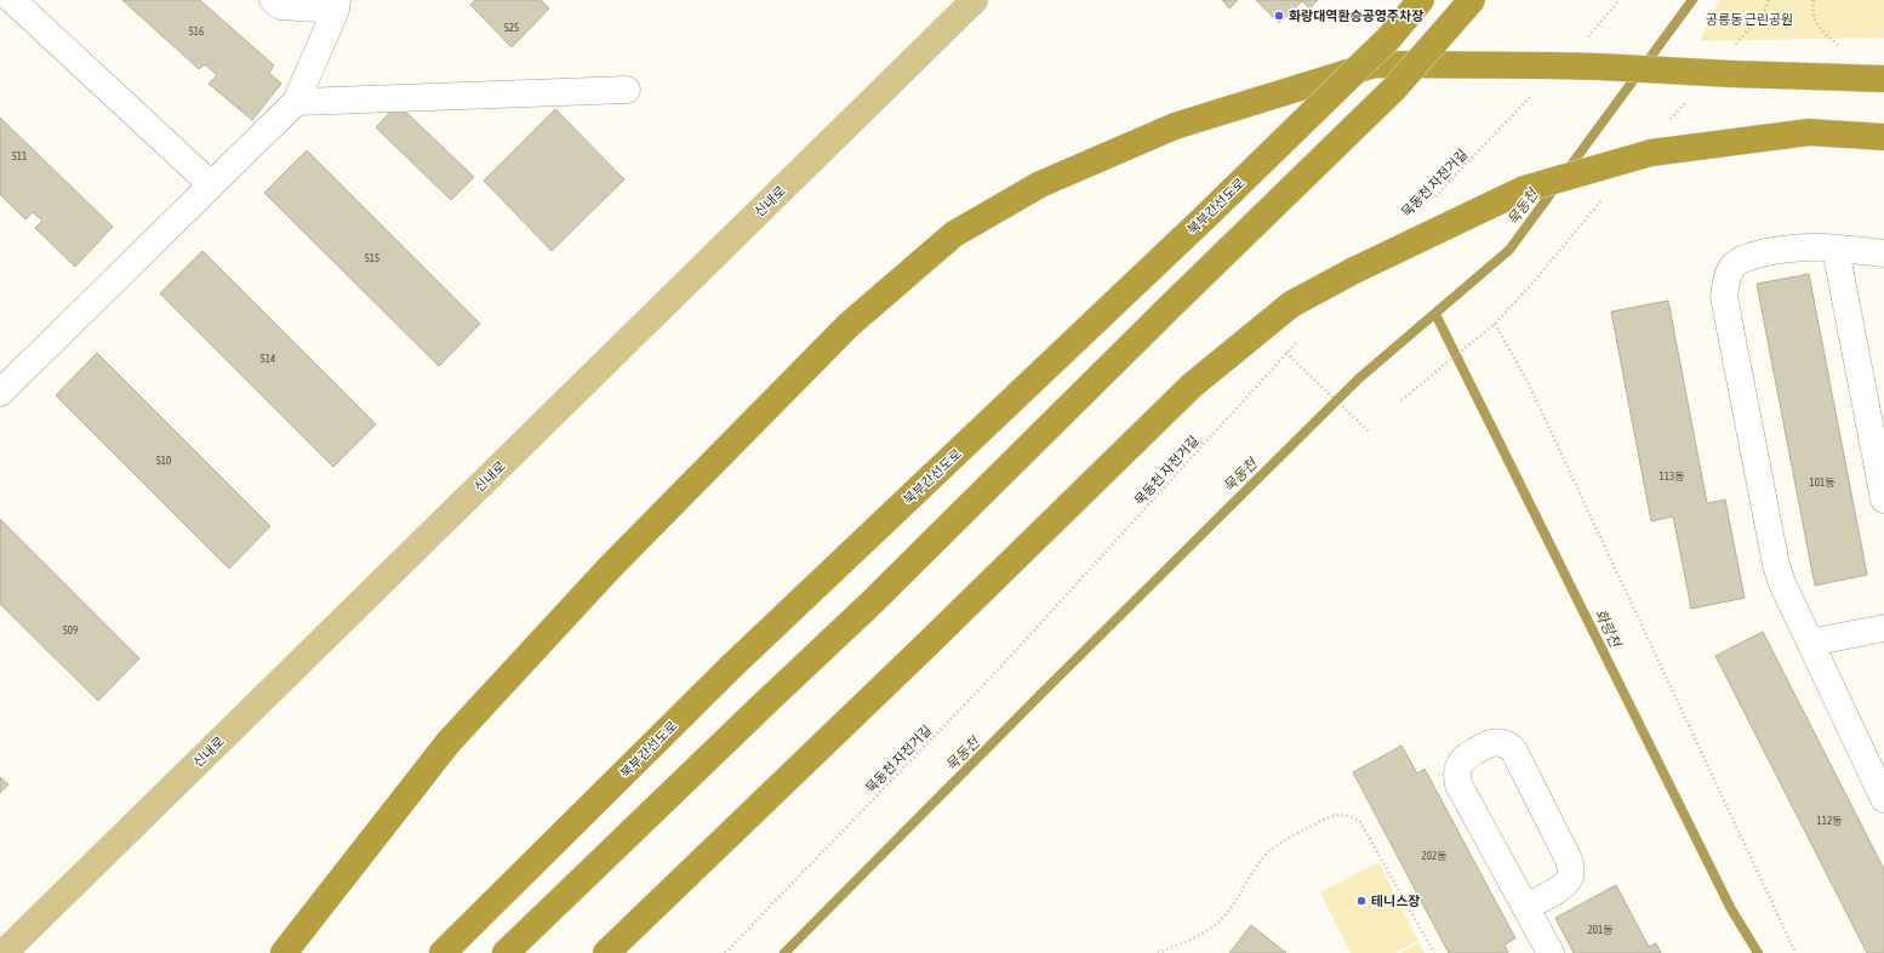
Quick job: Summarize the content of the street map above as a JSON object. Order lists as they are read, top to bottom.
{
  "streets": {
    "highway": ["북부간선도로"],
    "main road": ["신내로"],
    "path": ["묵동천 자전거길"]
  },
  "water": ["묵동천", "화랑천"],
  "parks": ["공릉동 근린공원"],
  "places": ["화랑대역환승공영주차장", "테니스장"],
  "house_numbers": [
    "525",
    "516",
    "511",
    "515",
    "514",
    "510",
    "113동",
    "101동",
    "509",
    "112동",
    "202동",
    "201동"
  ]
}
